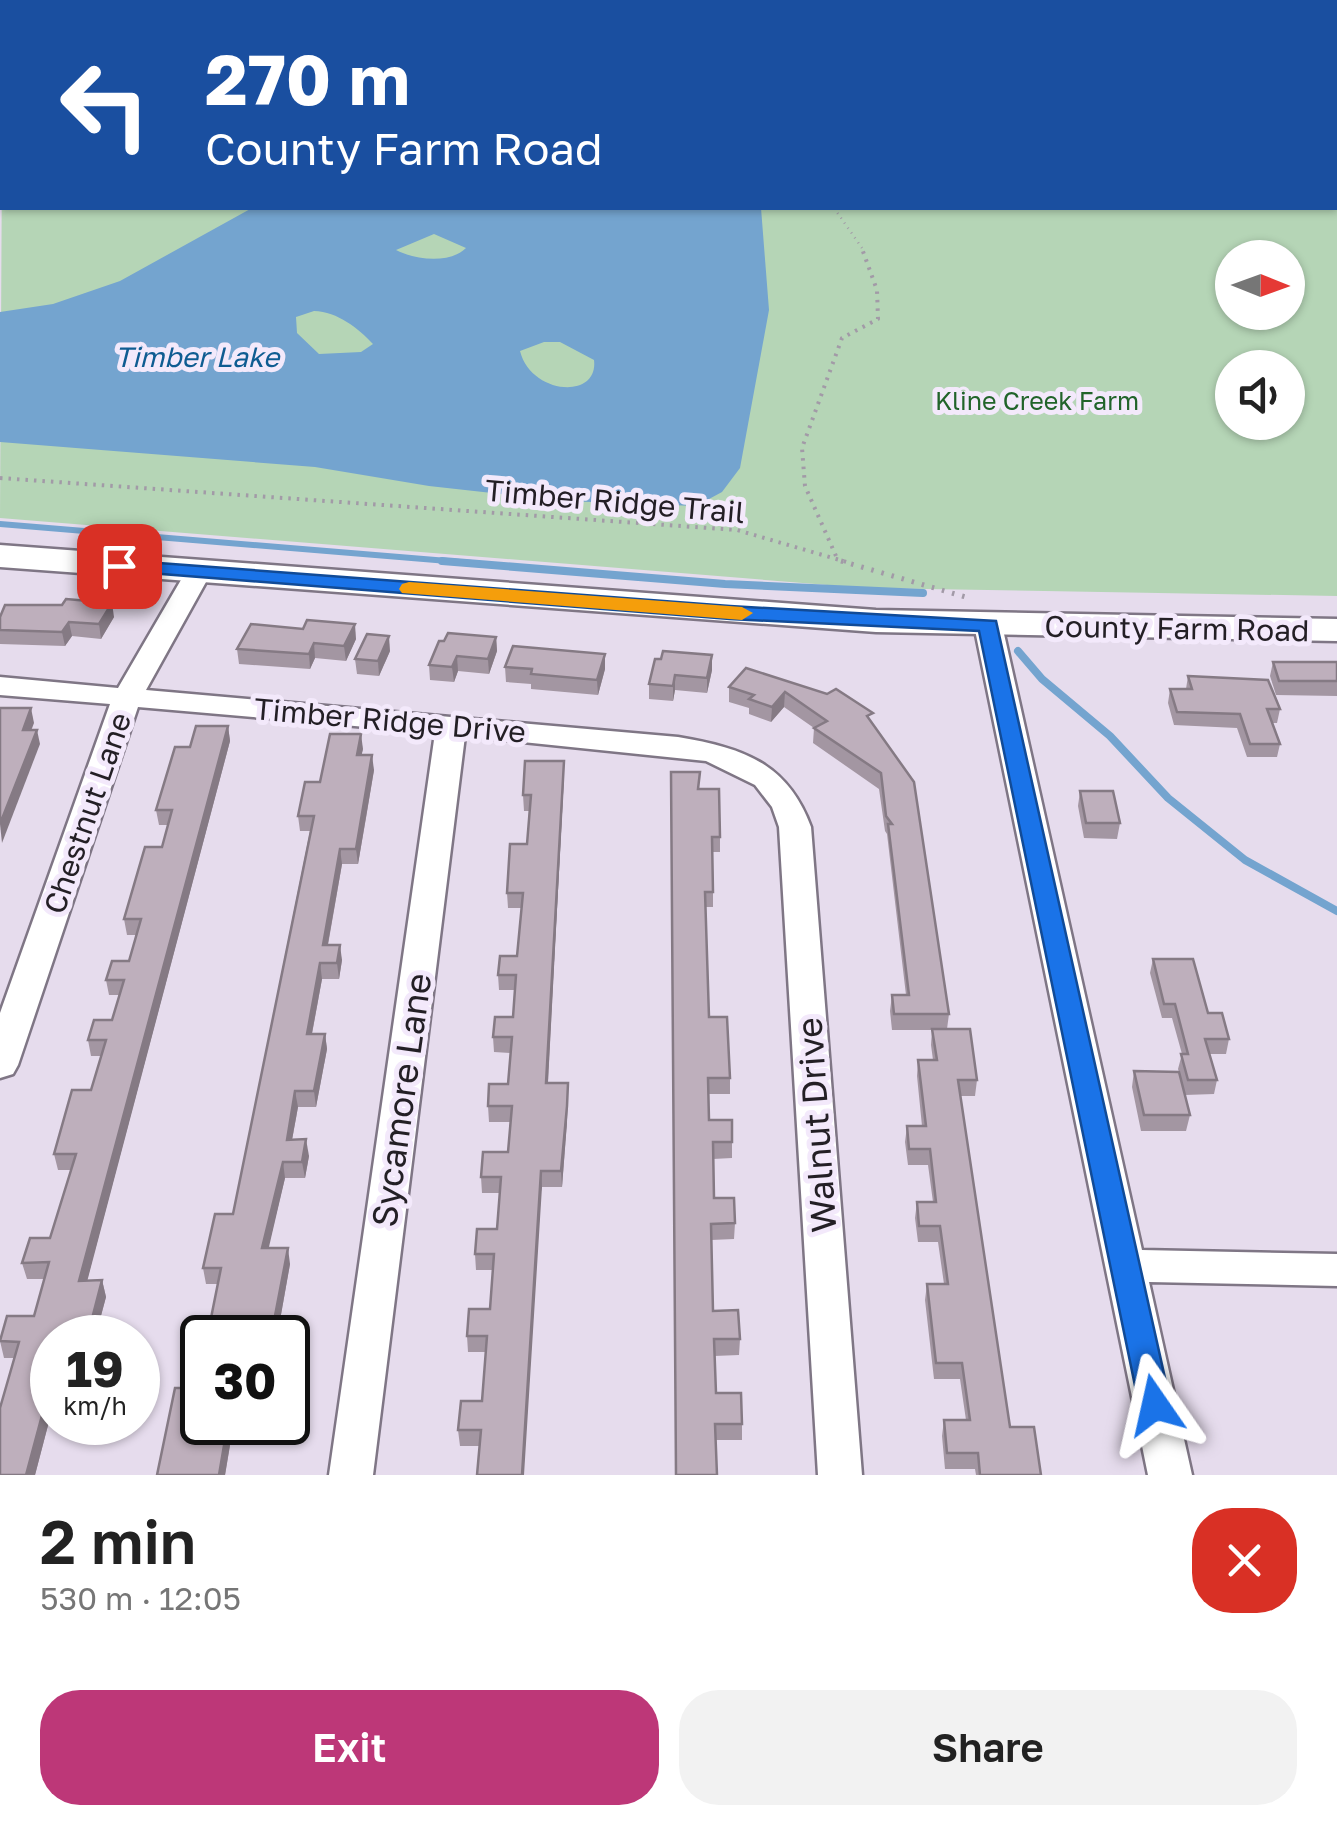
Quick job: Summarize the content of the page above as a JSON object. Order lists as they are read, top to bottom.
{
  "streets": {
    "main road": ["County Farm Road"],
    "street": [
      "Timber Ridge Drive",
      "Chestnut Lane",
      "Sycamore Lane",
      "Walnut Drive"
    ],
    "path": ["Timber Ridge Trail"]
  },
  "crossings": [
    ["Timber Ridge Trail", "County Farm Road"],
    ["County Farm Road", "Chestnut Lane"],
    ["Timber Ridge Drive", "Chestnut Lane"],
    ["Timber Ridge Drive", "Sycamore Lane"],
    ["Timber Ridge Drive", "Walnut Drive"]
  ],
  "water": ["Timber Lake"],
  "parks": ["Kline Creek Farm"],
  "north": "right",
  "page": {
    "turn": ["270 m", "County Farm Road"],
    "speed": "19 km/h",
    "limit": "30",
    "heading": ["2 min", "530 m · 12:05"],
    "buttons": ["Exit", "Share"]
  }
}
